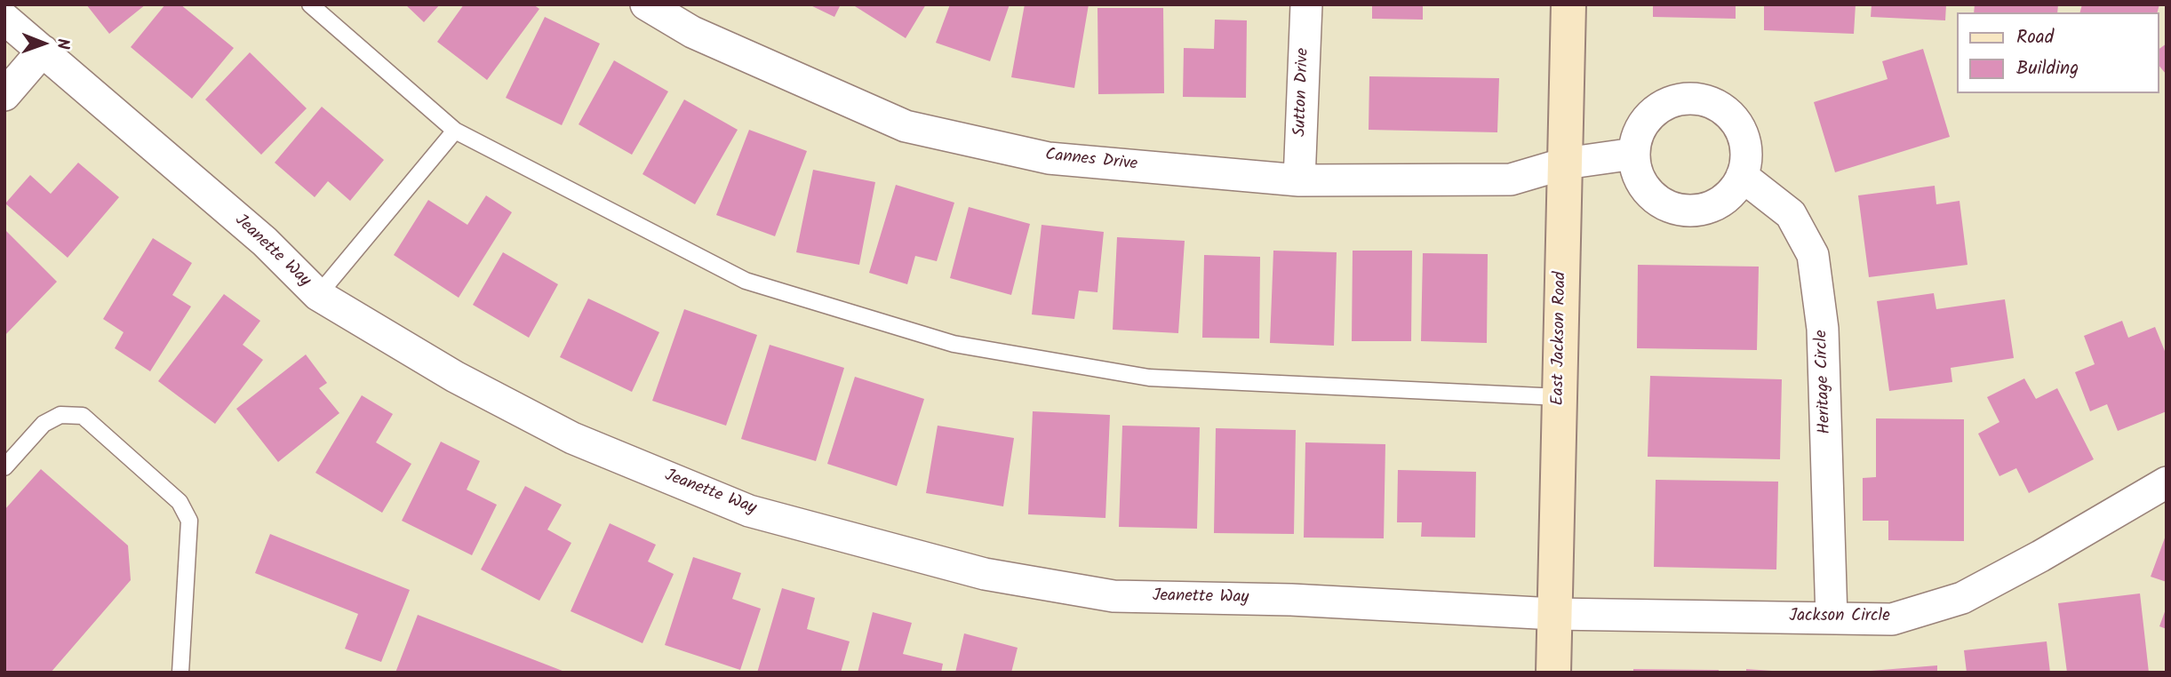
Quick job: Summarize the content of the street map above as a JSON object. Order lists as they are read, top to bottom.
{
  "streets": {
    "street": [
      "Sutton Drive",
      "Cannes Drive",
      "Jeanette Way",
      "East Jackson Road",
      "Heritage Circle",
      "Jackson Circle"
    ]
  },
  "crossings": [
    ["Sutton Drive", "Cannes Drive"],
    ["Cannes Drive", "East Jackson Road"],
    ["Jeanette Way", "East Jackson Road"],
    ["Jeanette Way", "Jackson Circle"],
    ["East Jackson Road", "Jackson Circle"],
    ["Heritage Circle", "Jackson Circle"]
  ],
  "legend": ["Road", "Building"],
  "north": "right"
}
